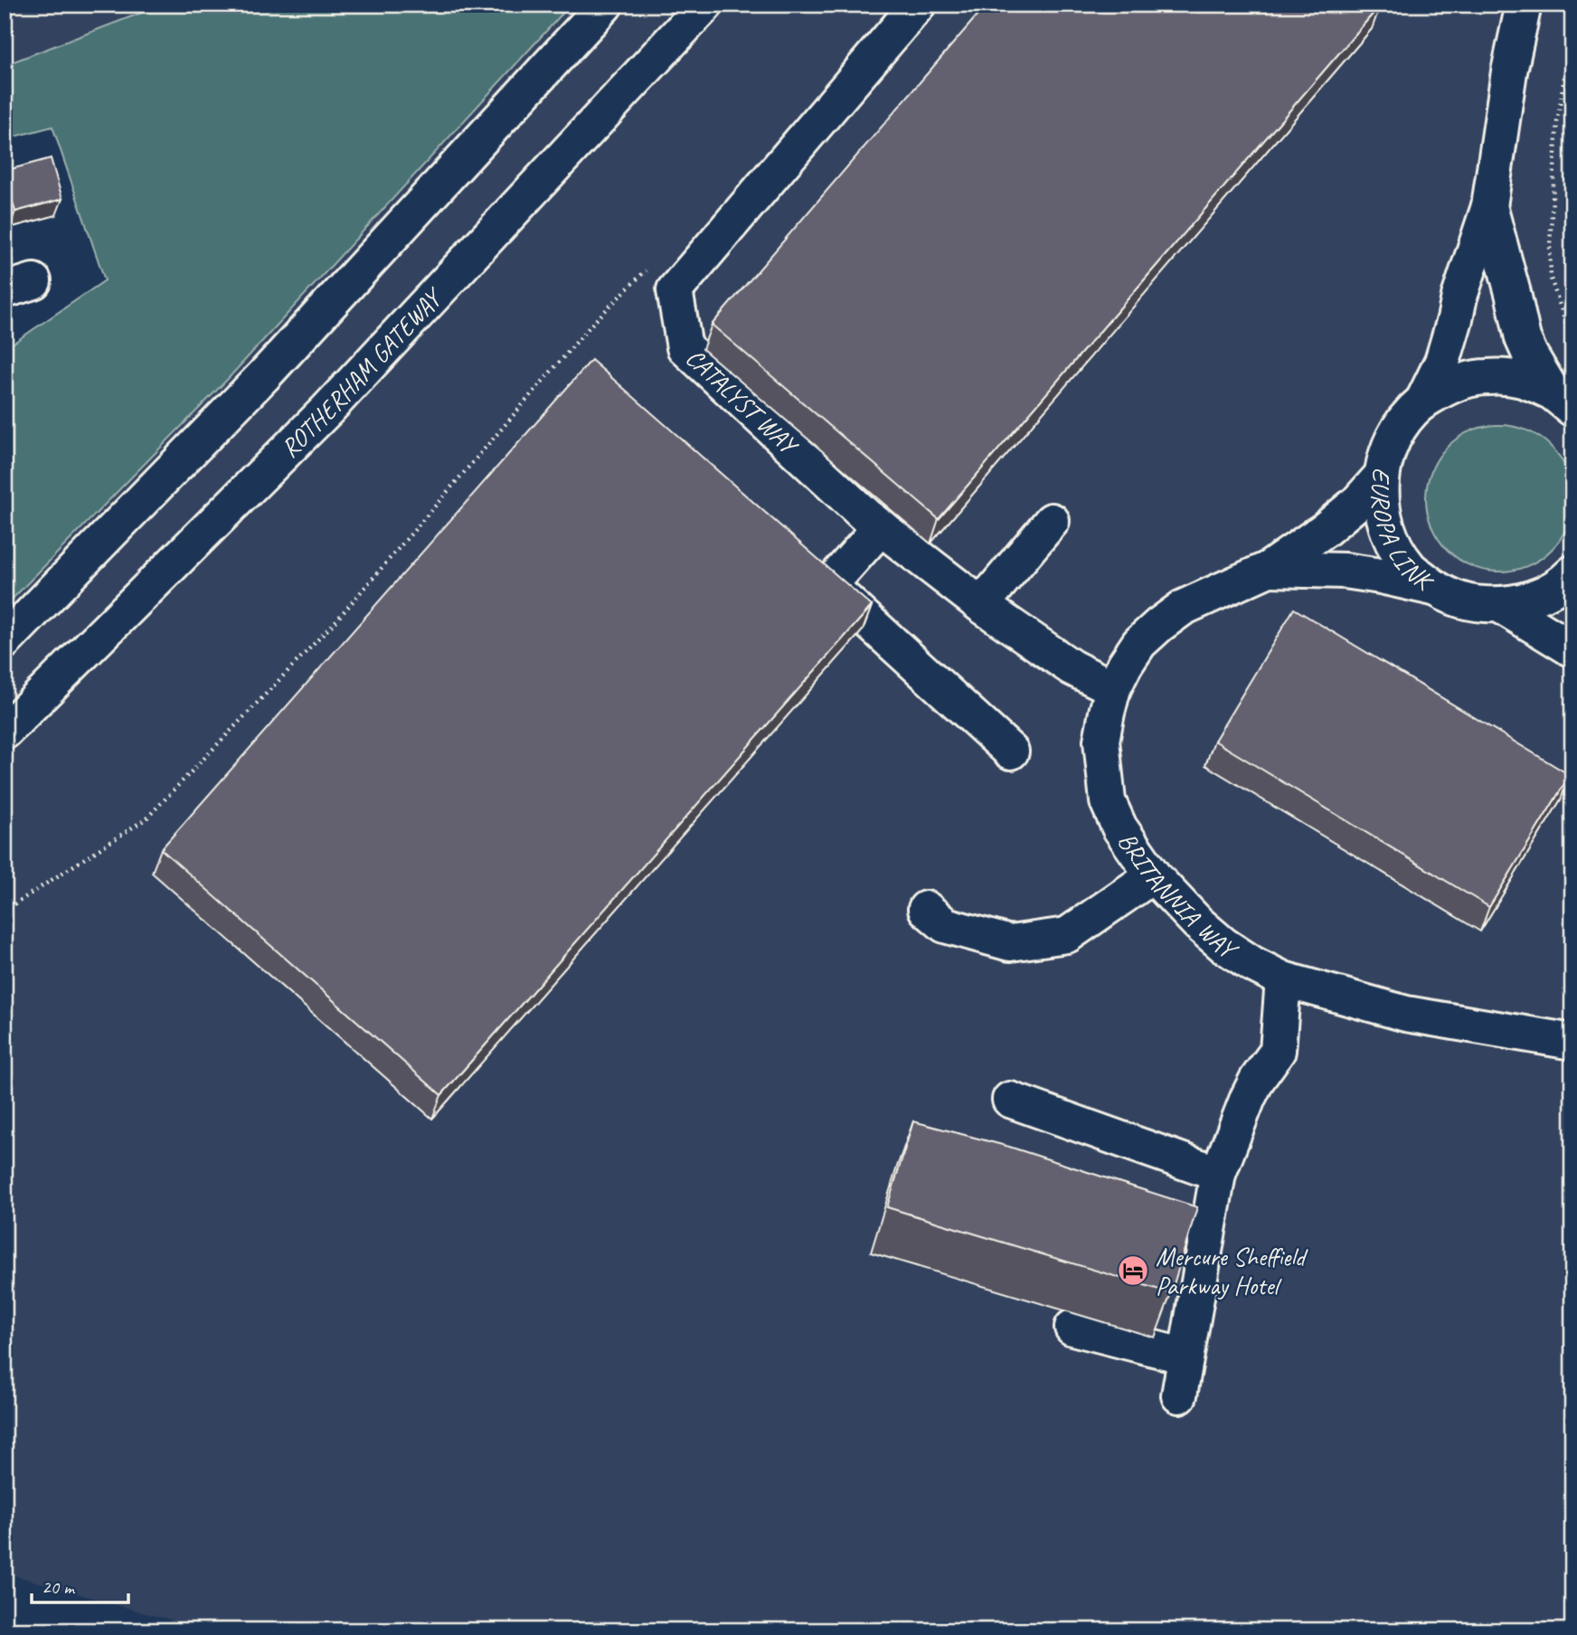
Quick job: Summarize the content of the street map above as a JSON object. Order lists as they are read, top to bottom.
{
  "streets": {
    "main road": [
      "ROTHERHAM GATEWAY",
      "CATALYST WAY",
      "EUROPA LINK",
      "BRITANNIA WAY"
    ]
  },
  "crossings": [
    ["CATALYST WAY", "BRITANNIA WAY"],
    ["EUROPA LINK", "BRITANNIA WAY"]
  ],
  "places": {
    "hotel": ["Mercure Sheffield Parkway Hotel"]
  },
  "scale_bar": "20 m"
}
